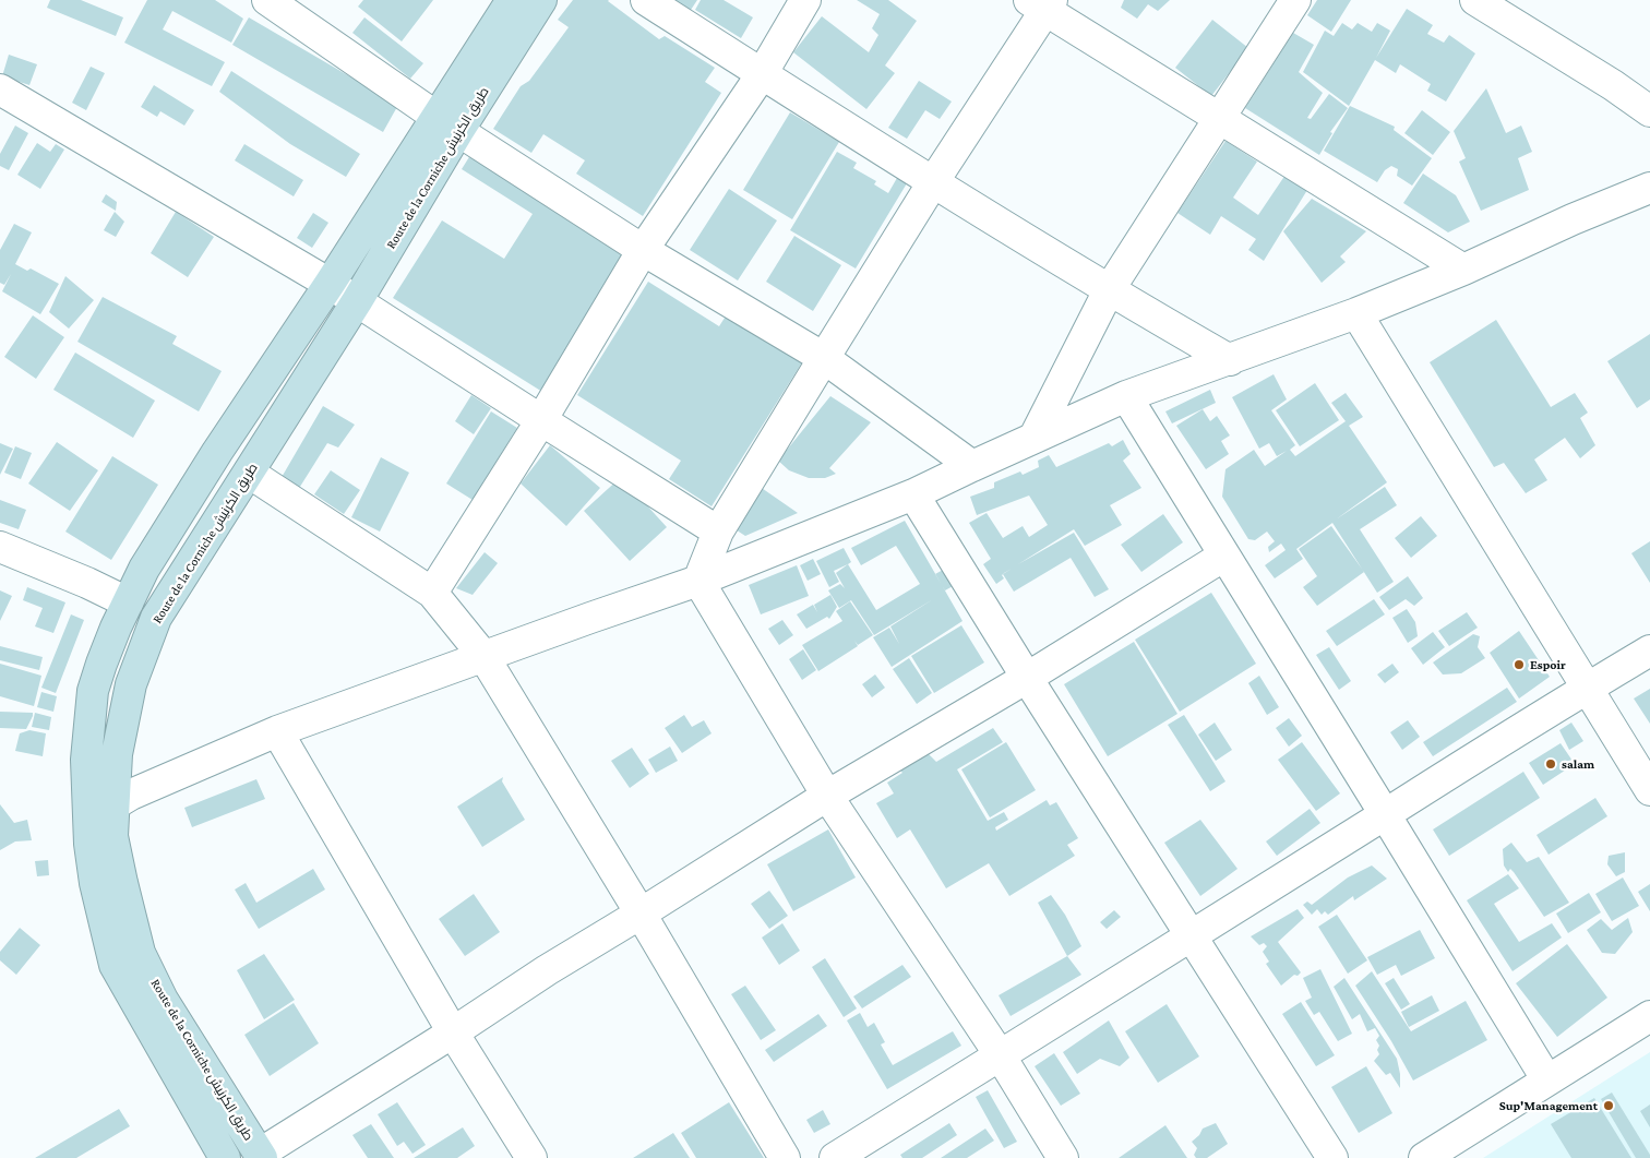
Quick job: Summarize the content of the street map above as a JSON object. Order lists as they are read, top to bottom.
{
  "streets": {
    "street": ["Route de la Corniche طريق الكرنيش"]
  },
  "places": ["Espoir", "salam", "Sup'Management"]
}
